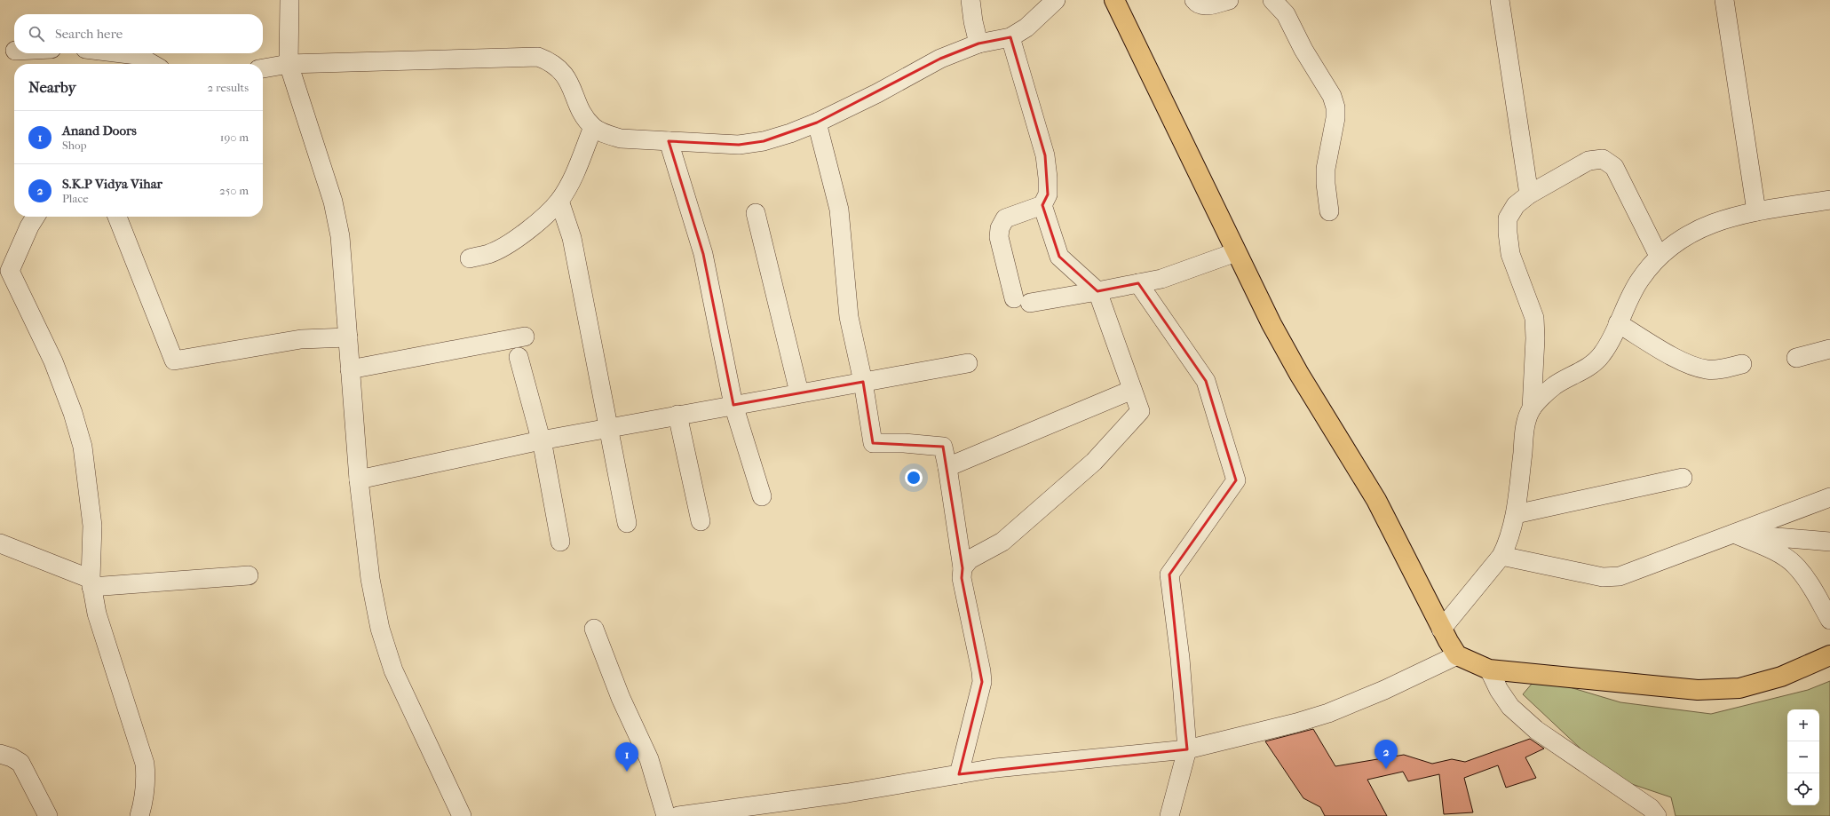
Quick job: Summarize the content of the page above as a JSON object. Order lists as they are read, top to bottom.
{
  "page": {
    "search": "Search here",
    "heading": ["Nearby", "2 results"],
    "list": [
      {
        "mark": "1",
        "name": "Anand Doors",
        "note": "Shop",
        "value": "190 m"
      },
      {
        "mark": "2",
        "name": "S.K.P Vidya Vihar",
        "note": "Place",
        "value": "250 m"
      }
    ],
    "map_buttons": ["+", "−"],
    "pins": ["2", "1"]
  }
}
